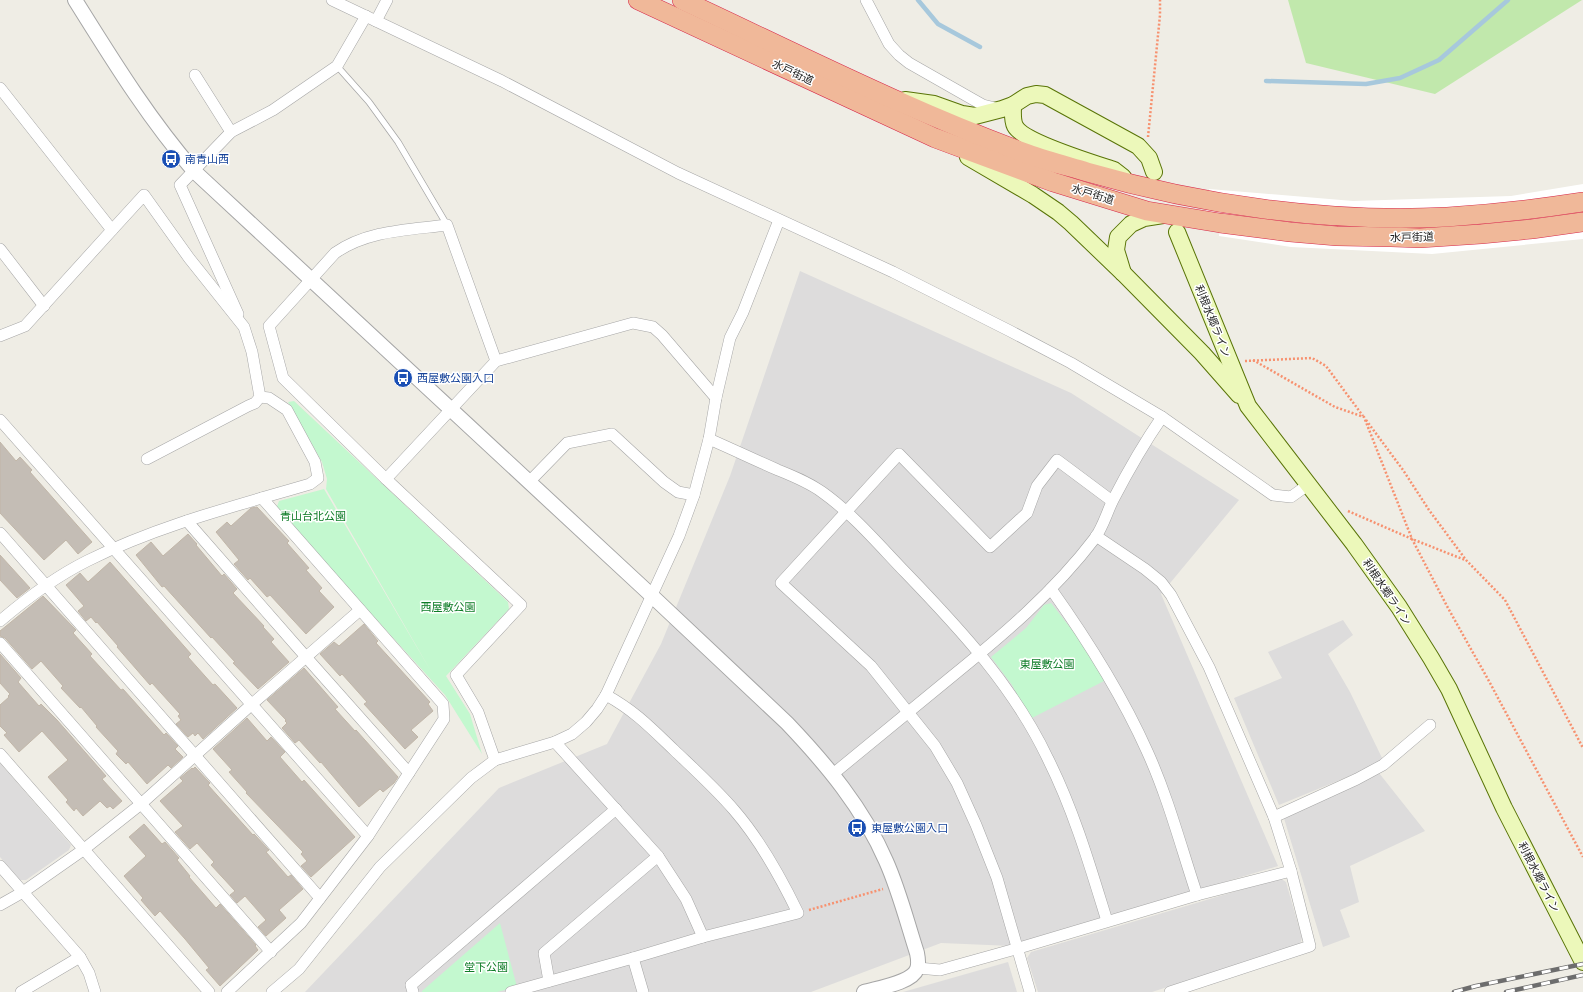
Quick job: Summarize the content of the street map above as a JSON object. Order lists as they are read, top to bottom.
{
  "streets": {
    "highway": ["水戸街道"],
    "main road": ["利根水郷ライン"]
  },
  "parks": [
    "青山台北公園",
    "西屋敷公園",
    "東屋敷公園",
    "堂下公園"
  ],
  "places": {
    "bus stop": ["南青山西", "西屋敷公園入口", "東屋敷公園入口"]
  }
}
